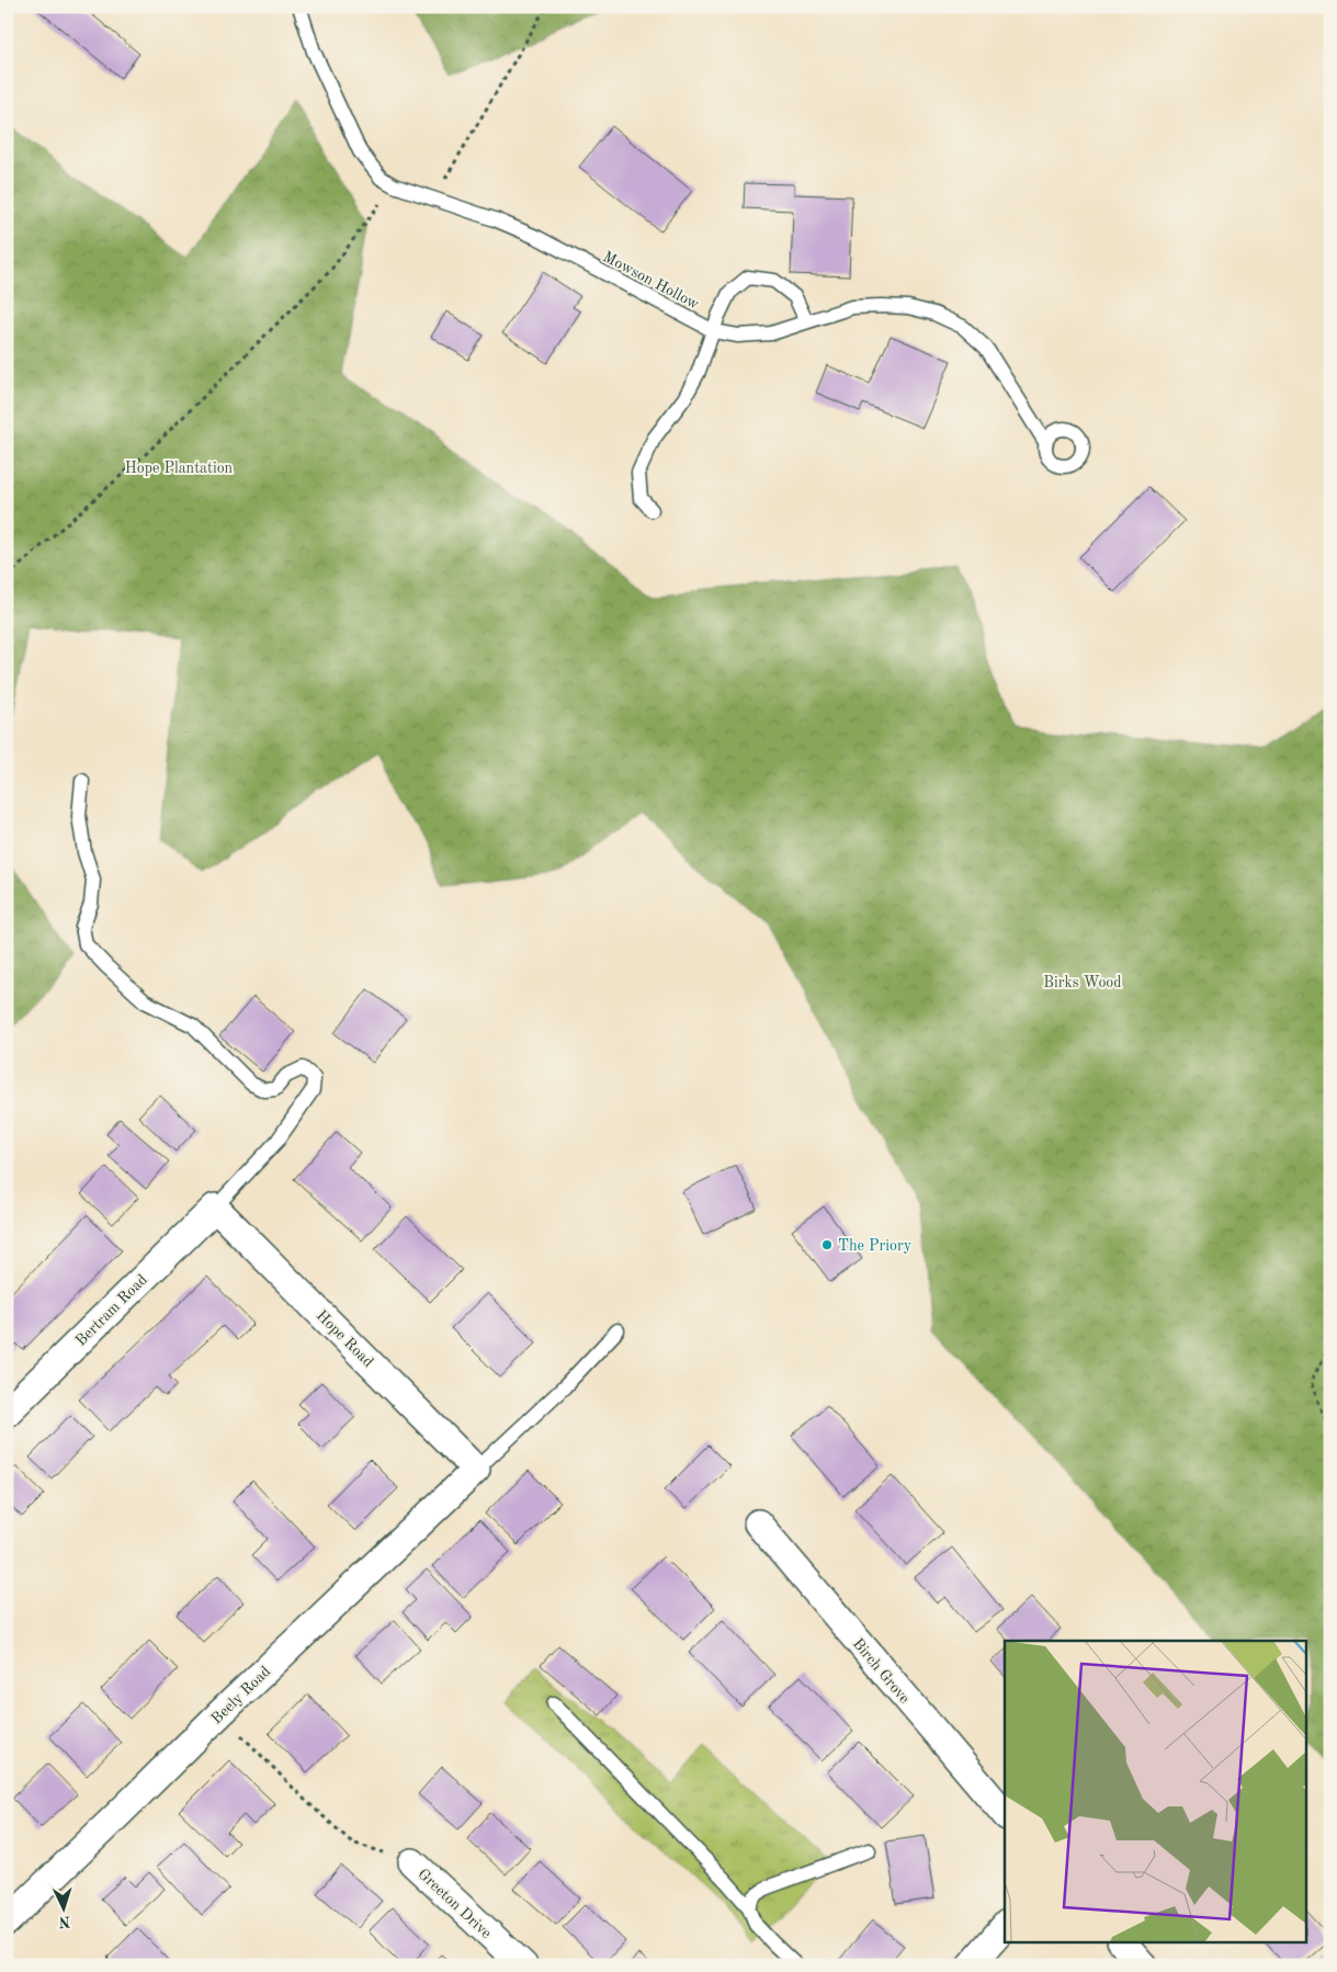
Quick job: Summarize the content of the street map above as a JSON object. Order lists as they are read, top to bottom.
{
  "streets": {
    "street": [
      "Bertram Road",
      "Hope Road",
      "Birch Grove",
      "Beely Road",
      "Greeton Drive"
    ],
    "lane": ["Mowson Hollow"]
  },
  "crossings": [
    ["Bertram Road", "Hope Road"],
    ["Hope Road", "Beely Road"]
  ],
  "parks": ["Hope Plantation", "Birks Wood"],
  "places": ["The Priory"],
  "north": "bottom"
}
